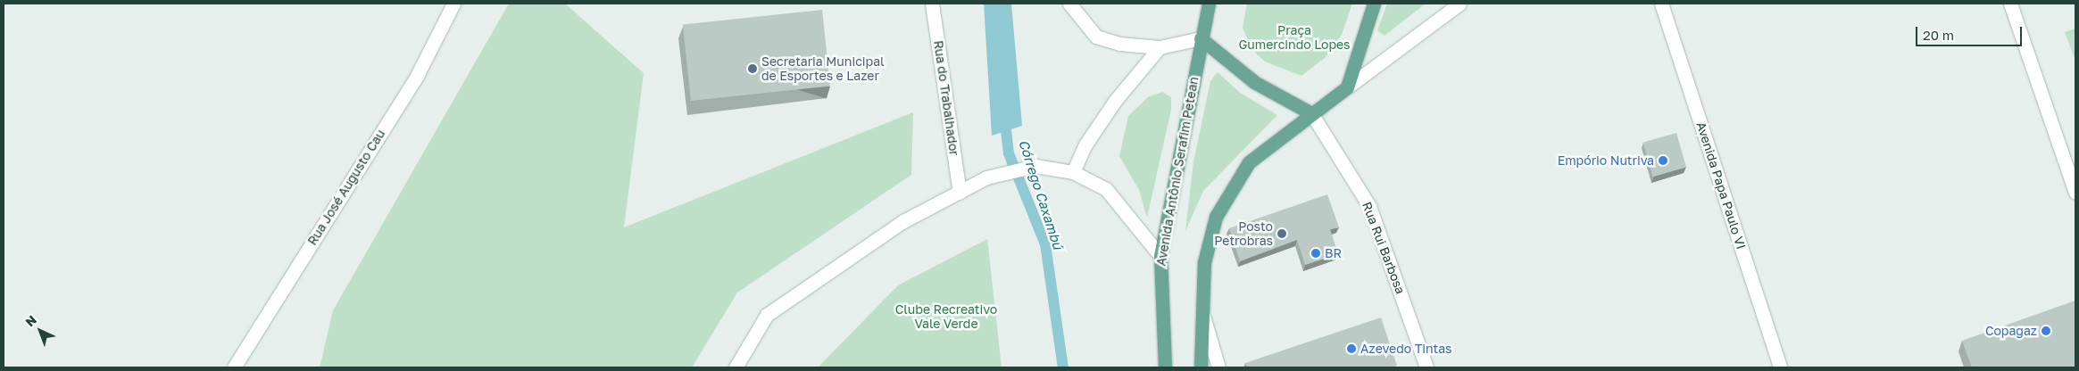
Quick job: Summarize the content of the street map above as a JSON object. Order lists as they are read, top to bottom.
{
  "streets": {
    "main road": ["Avenida Antônio Serafim Petean"],
    "street": [
      "Rua do Trabalhador",
      "Avenida Papa Paulo VI",
      "Rua José Augusto Cau",
      "Rua Rui Barbosa"
    ]
  },
  "water": ["Córrego Caxambú"],
  "parks": ["Praça Gumercindo Lopes", "Clube Recreativo Vale Verde"],
  "places": [
    "Secretaria Municipal de Esportes e Lazer",
    "Empório Nutriva",
    "Posto Petrobras",
    "BR",
    "Copagaz",
    "Azevedo Tintas"
  ],
  "scale_bar": "20 m",
  "north": "top left"
}
